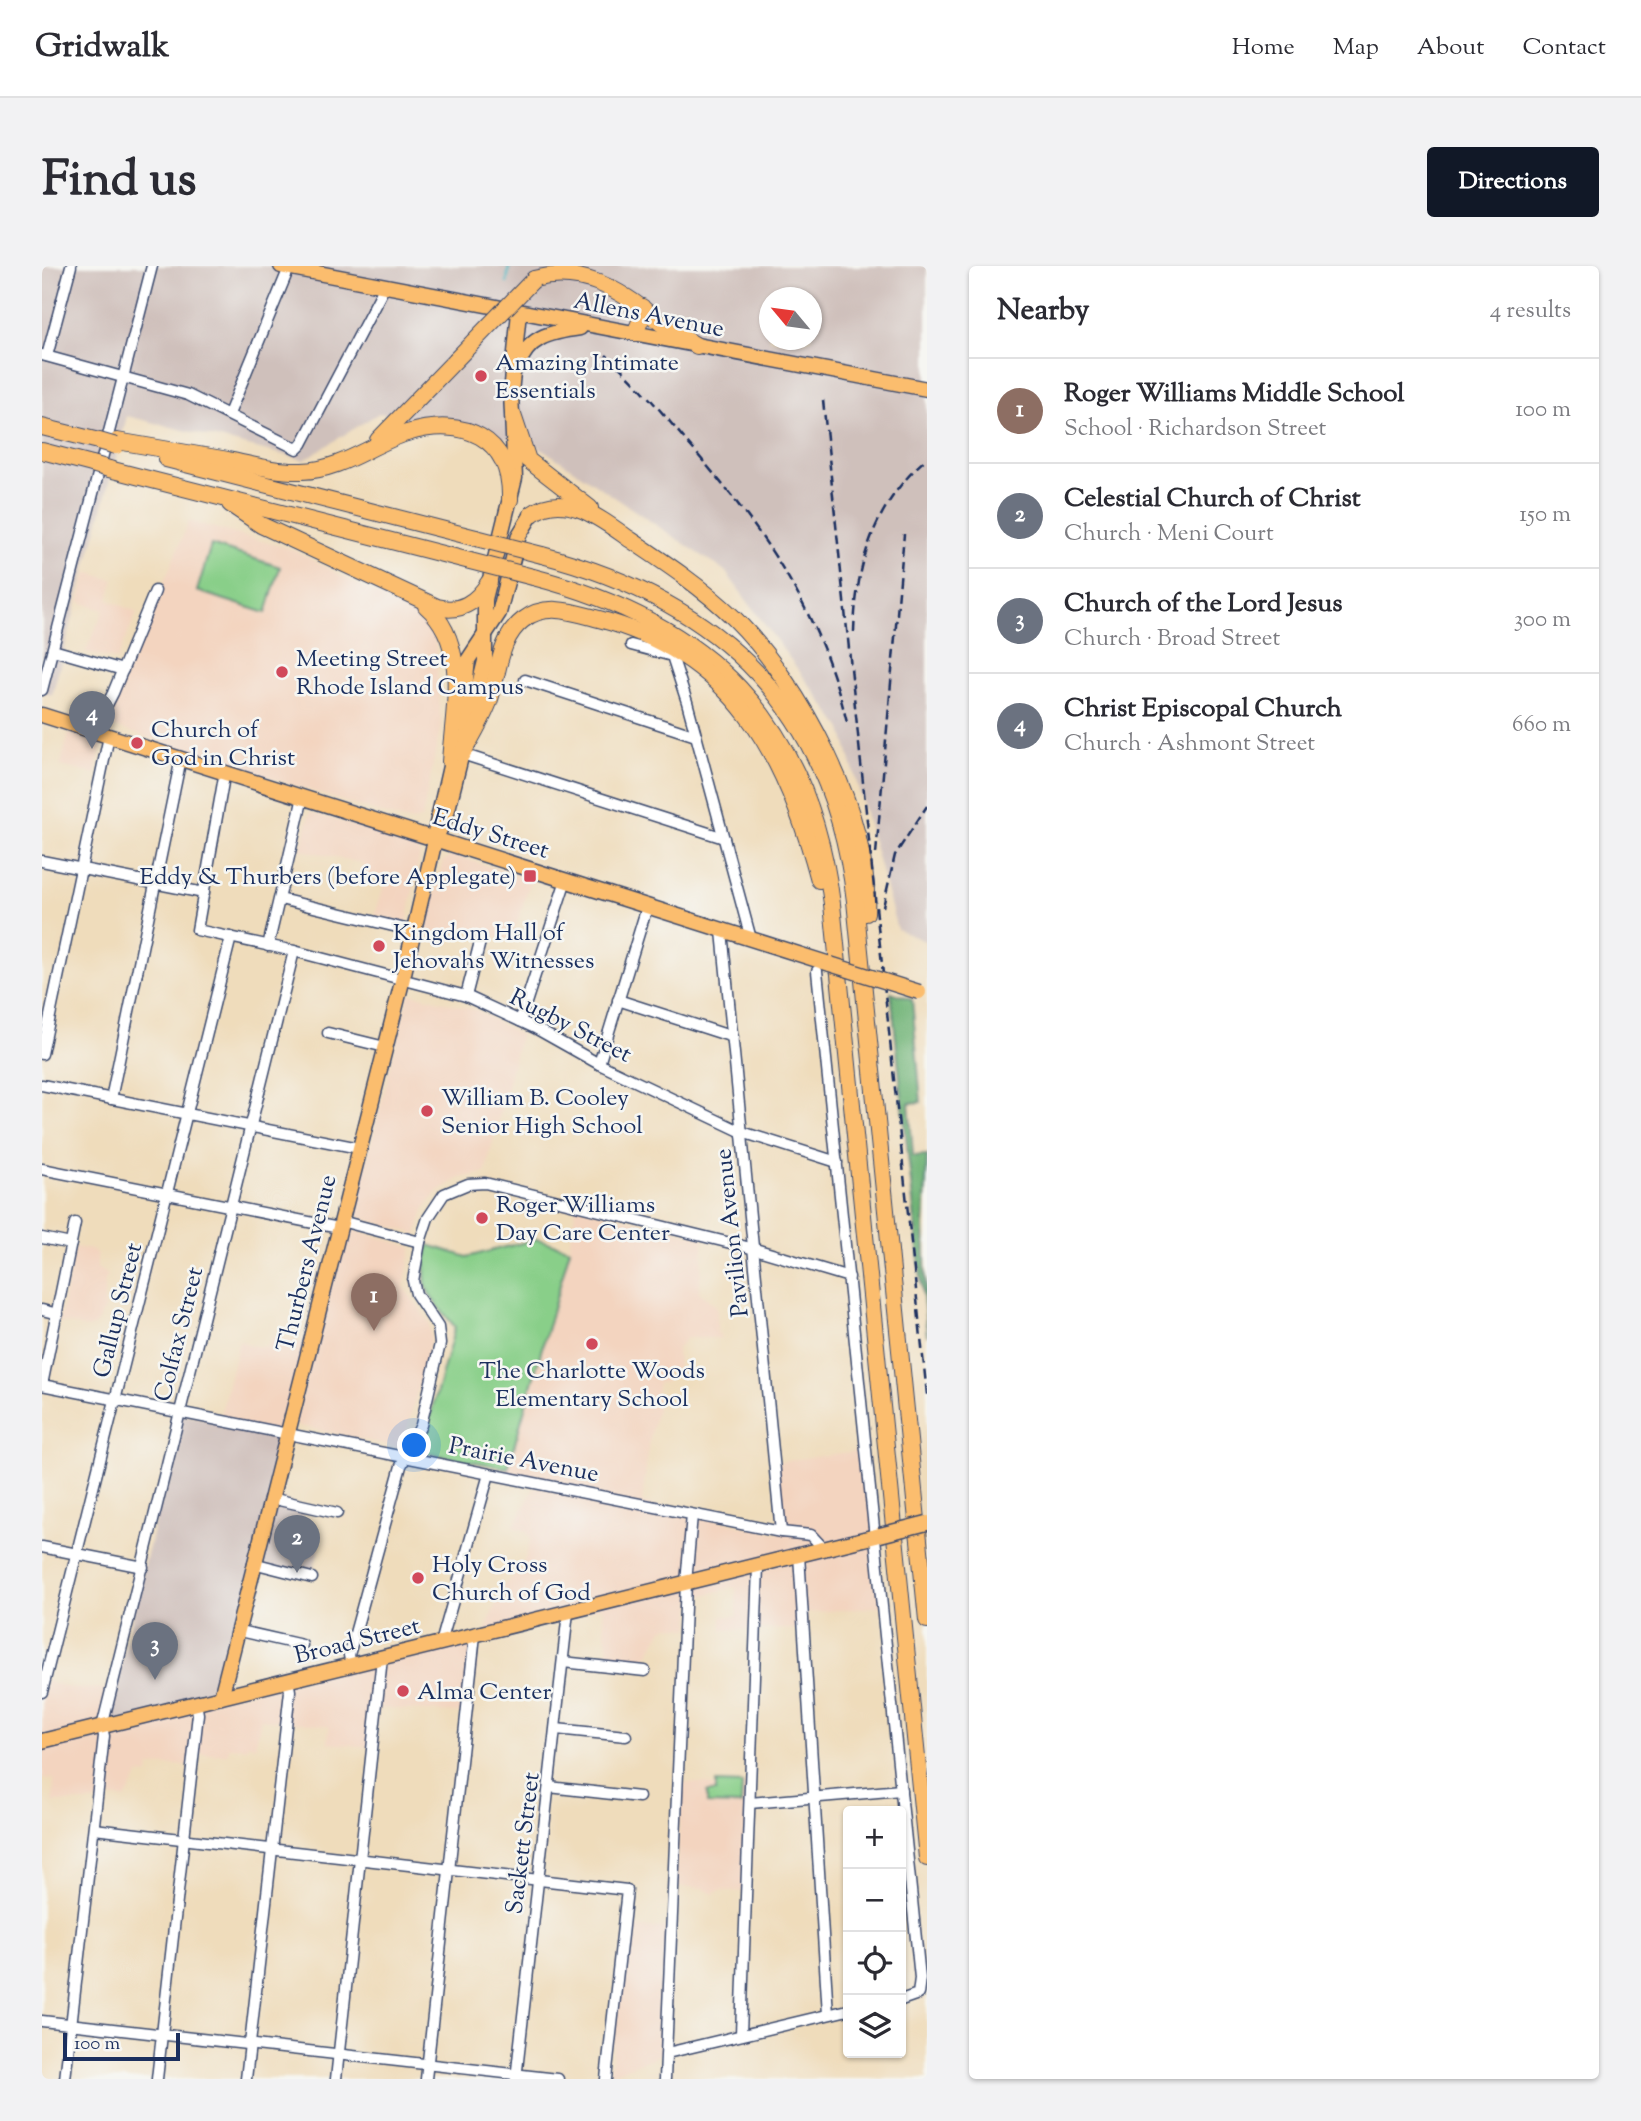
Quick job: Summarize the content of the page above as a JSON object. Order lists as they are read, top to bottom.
{
  "streets": {
    "main road": [
      "Allens Avenue",
      "Eddy Street",
      "Thurbers Avenue",
      "Broad Street"
    ],
    "street": [
      "Rugby Street",
      "Pavilion Avenue",
      "Gallup Street",
      "Colfax Street",
      "Prairie Avenue",
      "Sackett Street"
    ]
  },
  "crossings": [
    ["Allens Avenue", "Thurbers Avenue"],
    ["Eddy Street", "Pavilion Avenue"],
    ["Eddy Street", "Thurbers Avenue"],
    ["Rugby Street", "Pavilion Avenue"],
    ["Rugby Street", "Thurbers Avenue"],
    ["Rugby Street", "Gallup Street"],
    ["Rugby Street", "Colfax Street"],
    ["Pavilion Avenue", "Prairie Avenue"],
    ["Thurbers Avenue", "Prairie Avenue"],
    ["Thurbers Avenue", "Broad Street"],
    ["Gallup Street", "Prairie Avenue"],
    ["Colfax Street", "Prairie Avenue"],
    ["Colfax Street", "Broad Street"],
    ["Prairie Avenue", "Broad Street"],
    ["Broad Street", "Sackett Street"]
  ],
  "places": {
    "other": [
      "Amazing Intimate Essentials",
      "Meeting Street Rhode Island Campus",
      "Church of God in Christ",
      "Kingdom Hall of Jehovahs Witnesses",
      "William B. Cooley Senior High School",
      "Roger Williams Day Care Center",
      "The Charlotte Woods Elementary School",
      "Holy Cross Church of God",
      "Alma Center"
    ],
    "transit": ["Eddy & Thurbers (before Applegate)"]
  },
  "scale_bar": "100 m",
  "north": "top left",
  "page": {
    "header": "Gridwalk",
    "nav": [
      "Home",
      "Map",
      "About",
      "Contact"
    ],
    "title": "Find us",
    "buttons": "Directions",
    "heading": ["Nearby", "4 results"],
    "list": [
      {
        "mark": "1",
        "name": "Roger Williams Middle School",
        "note": "School · Richardson Street",
        "value": "100 m"
      },
      {
        "mark": "2",
        "name": "Celestial Church of Christ",
        "note": "Church · Meni Court",
        "value": "150 m"
      },
      {
        "mark": "3",
        "name": "Church of the Lord Jesus",
        "note": "Church · Broad Street",
        "value": "300 m"
      },
      {
        "mark": "4",
        "name": "Christ Episcopal Church",
        "note": "Church · Ashmont Street",
        "value": "660 m"
      }
    ],
    "pins": [
      "4",
      "1",
      "2",
      "3"
    ],
    "map_buttons": ["+", "−"],
    "scale": "100 m"
  }
}
